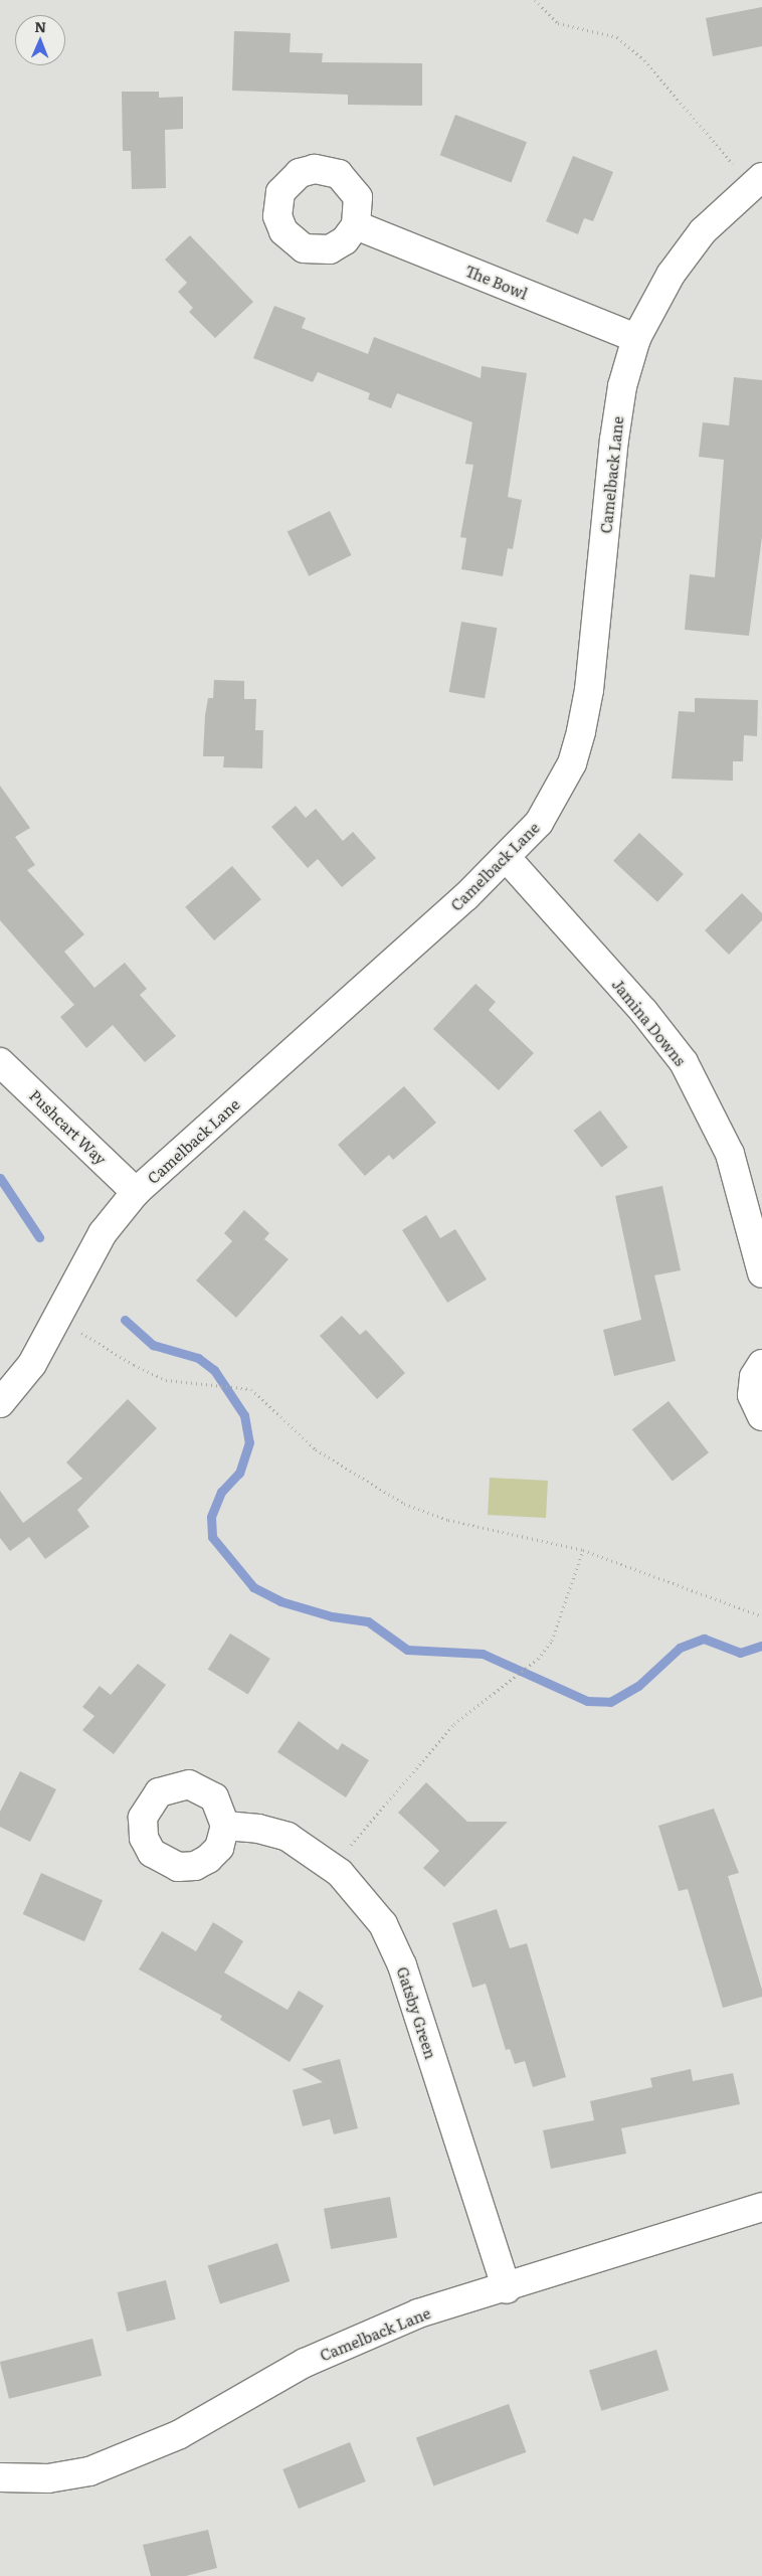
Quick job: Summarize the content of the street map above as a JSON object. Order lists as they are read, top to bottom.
{
  "streets": {
    "street": [
      "The Bowl",
      "Camelback Lane",
      "Jamina Downs",
      "Pushcart Way",
      "Gatsby Green"
    ]
  },
  "crossings": [
    ["The Bowl", "Camelback Lane"],
    ["Camelback Lane", "Jamina Downs"],
    ["Camelback Lane", "Pushcart Way"],
    ["Camelback Lane", "Gatsby Green"]
  ],
  "north": "top"
}
